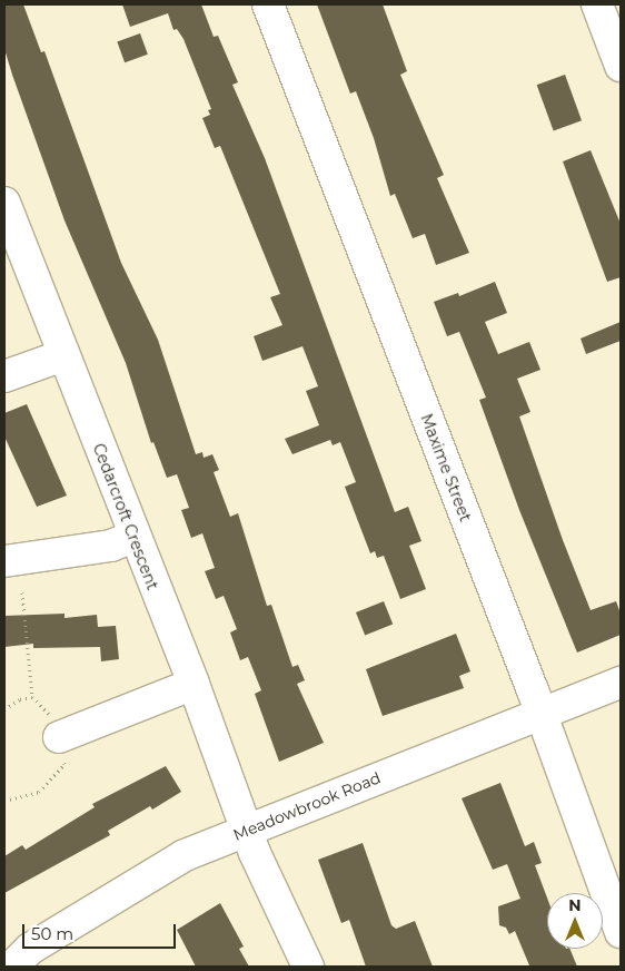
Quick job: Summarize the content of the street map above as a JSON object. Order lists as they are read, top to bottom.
{
  "streets": {
    "street": ["Maxime Street", "Cedarcroft Crescent", "Meadowbrook Road"]
  },
  "crossings": [
    ["Maxime Street", "Meadowbrook Road"],
    ["Cedarcroft Crescent", "Meadowbrook Road"]
  ],
  "scale_bar": "50 m",
  "north": "top"
}
